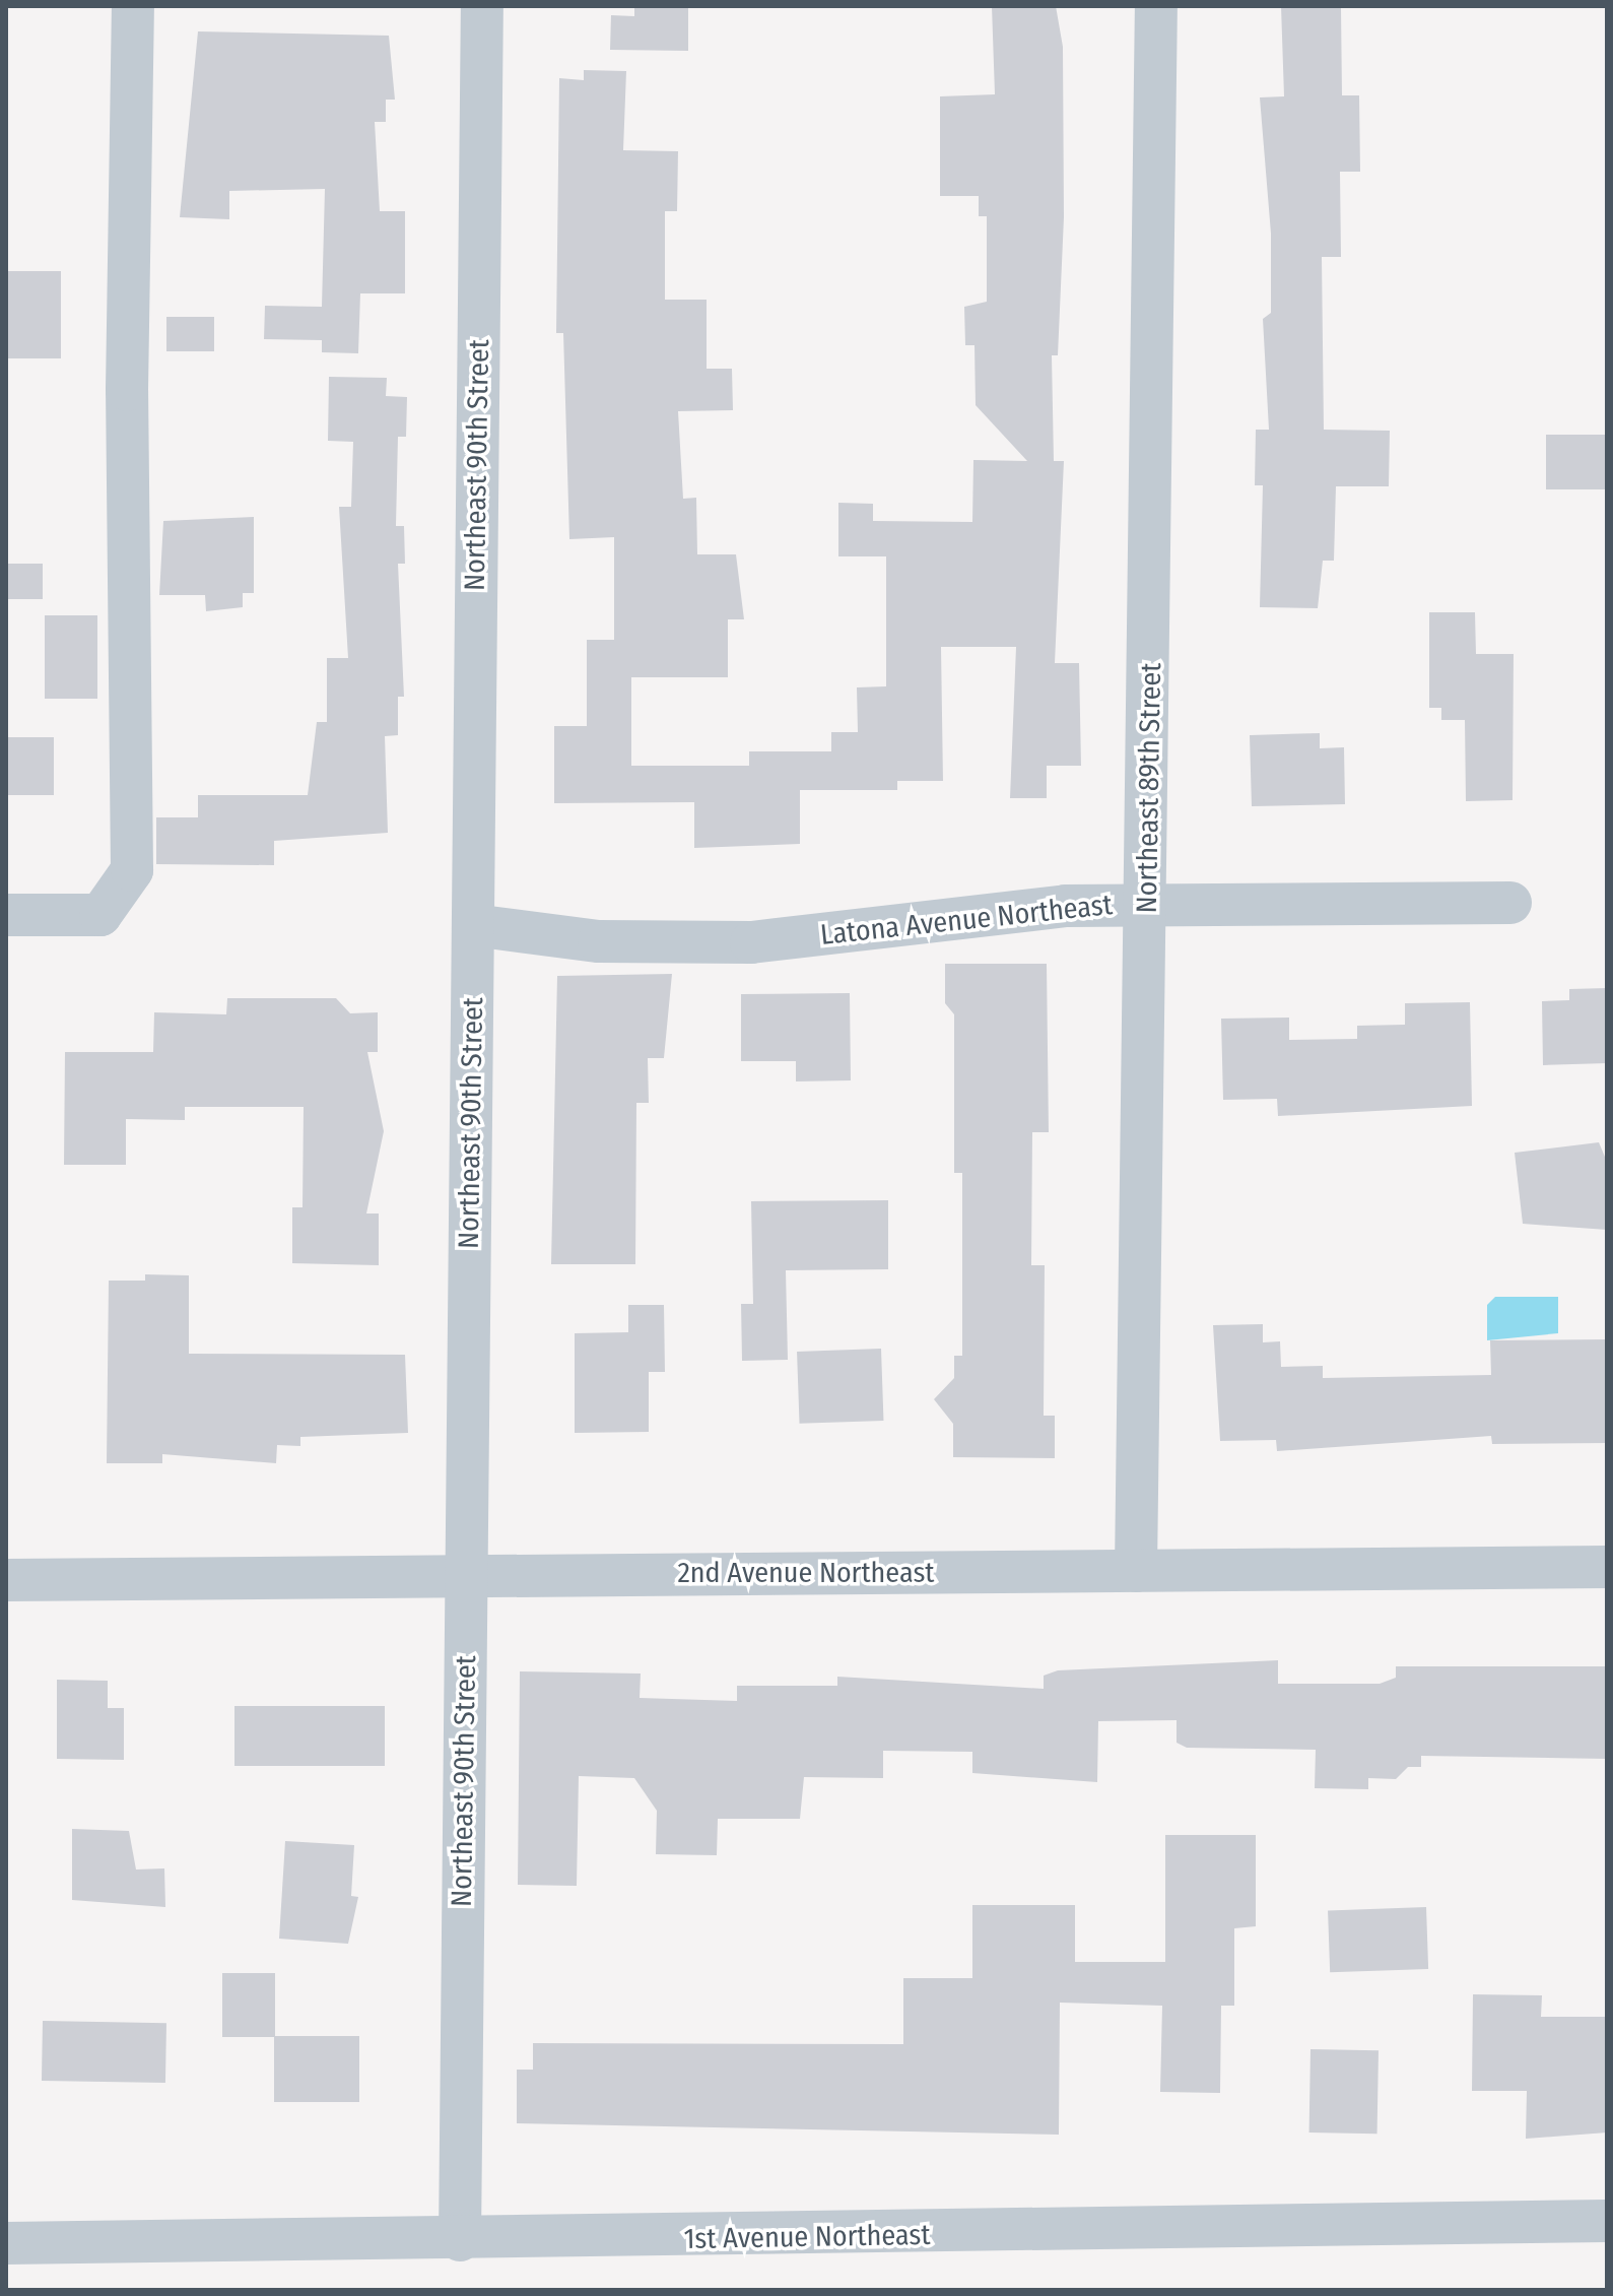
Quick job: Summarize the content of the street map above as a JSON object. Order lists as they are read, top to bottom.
{
  "streets": {
    "street": [
      "Northeast 90th Street",
      "Northeast 89th Street",
      "Latona Avenue Northeast",
      "2nd Avenue Northeast",
      "1st Avenue Northeast"
    ]
  },
  "crossings": [
    ["Northeast 90th Street", "Latona Avenue Northeast"],
    ["Northeast 90th Street", "2nd Avenue Northeast"],
    ["Northeast 90th Street", "1st Avenue Northeast"],
    ["Northeast 89th Street", "Latona Avenue Northeast"],
    ["Northeast 89th Street", "2nd Avenue Northeast"]
  ]
}
